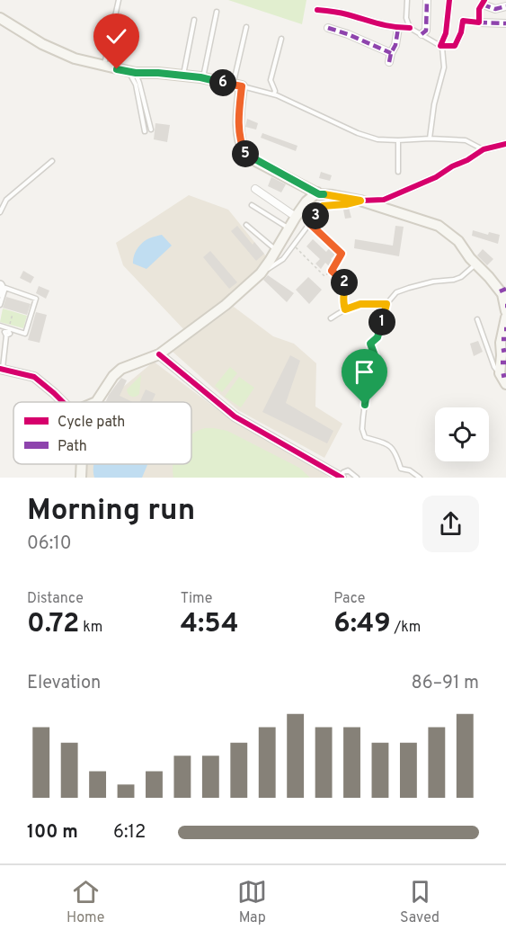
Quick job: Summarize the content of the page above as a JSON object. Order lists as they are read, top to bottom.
{
  "legend": ["Cycle path", "Path"],
  "page": {
    "pins": [
      "6",
      "5",
      "3",
      "2",
      "1"
    ],
    "heading": ["Morning run", "06:10"],
    "stats": [
      ["Distance", "0.72 km"],
      ["Time", "4:54"],
      ["Pace", "6:49 /km"]
    ],
    "chart": ["Elevation", "86–91 m"],
    "list": [
      {
        "name": "100 m",
        "note": "6:12"
      }
    ],
    "tabs": ["Home", "Map", "Saved"]
  }
}
